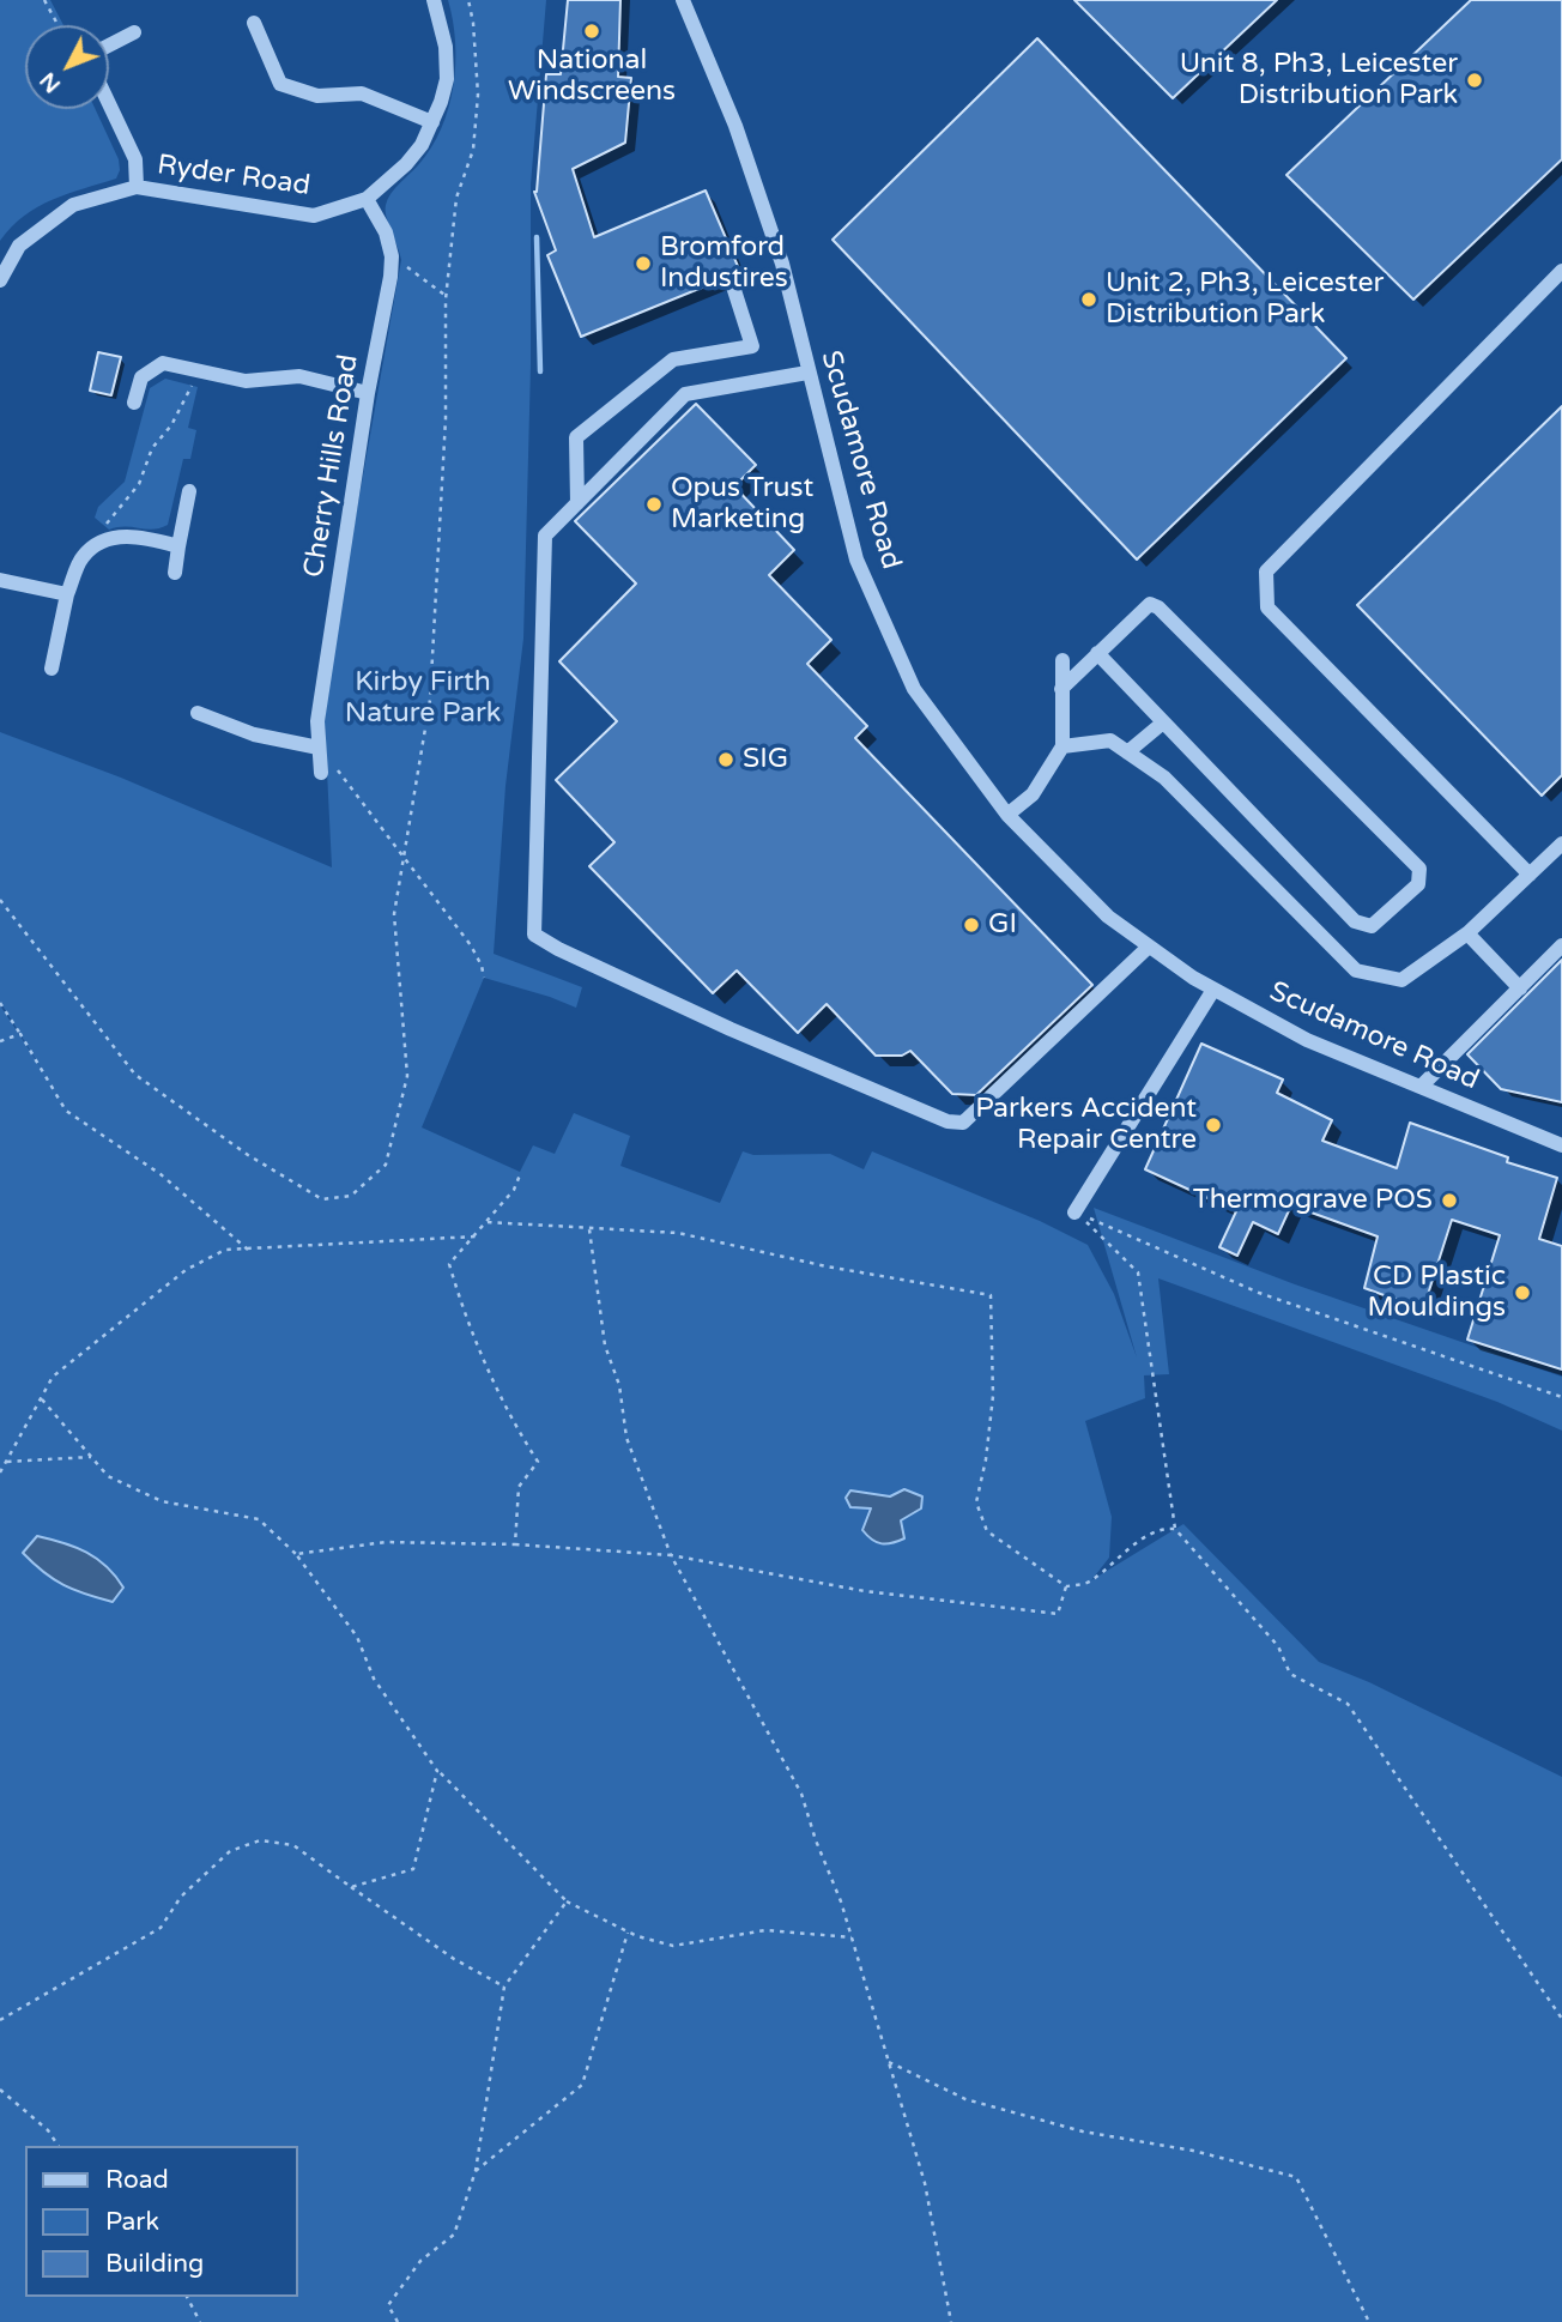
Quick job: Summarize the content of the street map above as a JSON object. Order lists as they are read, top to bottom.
{
  "streets": {
    "street": ["Ryder Road", "Scudamore Road", "Cherry Hills Road"]
  },
  "crossings": [
    ["Ryder Road", "Cherry Hills Road"]
  ],
  "parks": ["Kirby Firth Nature Park"],
  "places": [
    "National Windscreens",
    "Unit 8, Ph3, Leicester Distribution Park",
    "Bromford Industires",
    "Unit 2, Ph3, Leicester Distribution Park",
    "Opus Trust Marketing",
    "SIG",
    "GI",
    "Parkers Accident Repair Centre",
    "Thermograve POS",
    "CD Plastic Mouldings"
  ],
  "legend": ["Road", "Park", "Building"],
  "north": "bottom left"
}
